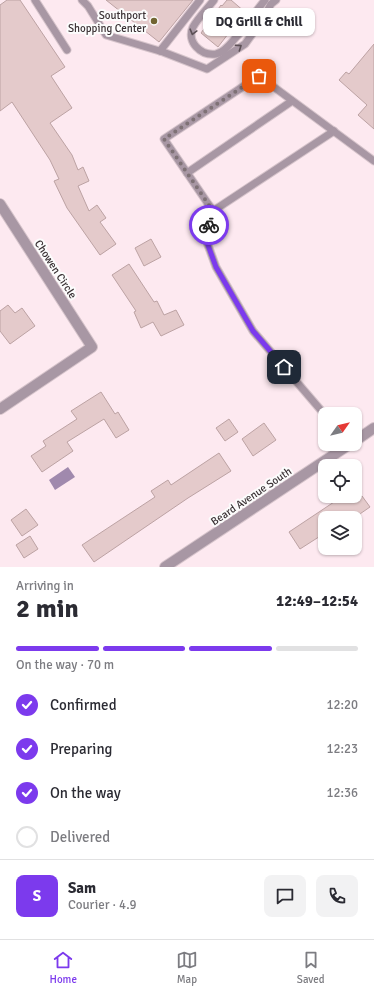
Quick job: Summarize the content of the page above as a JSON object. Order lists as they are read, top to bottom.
{
  "streets": {
    "street": ["Chowen Circle", "Beard Avenue South"]
  },
  "places": ["Southport Shopping Center", "DQ Grill & Chill"],
  "north": "top right",
  "page": {
    "bubble": "DQ Grill & Chill",
    "heading": ["2 min", "Arriving in", "12:49–12:54"],
    "panel": ["Sam", "Courier · 4.9"],
    "bar": "On the way · 70 m",
    "list": [
      ["Confirmed", "12:20"],
      ["Preparing", "12:23"],
      ["On the way", "12:36"],
      "Delivered"
    ],
    "round": "S",
    "tabs": ["Home", "Map", "Saved"]
  }
}
